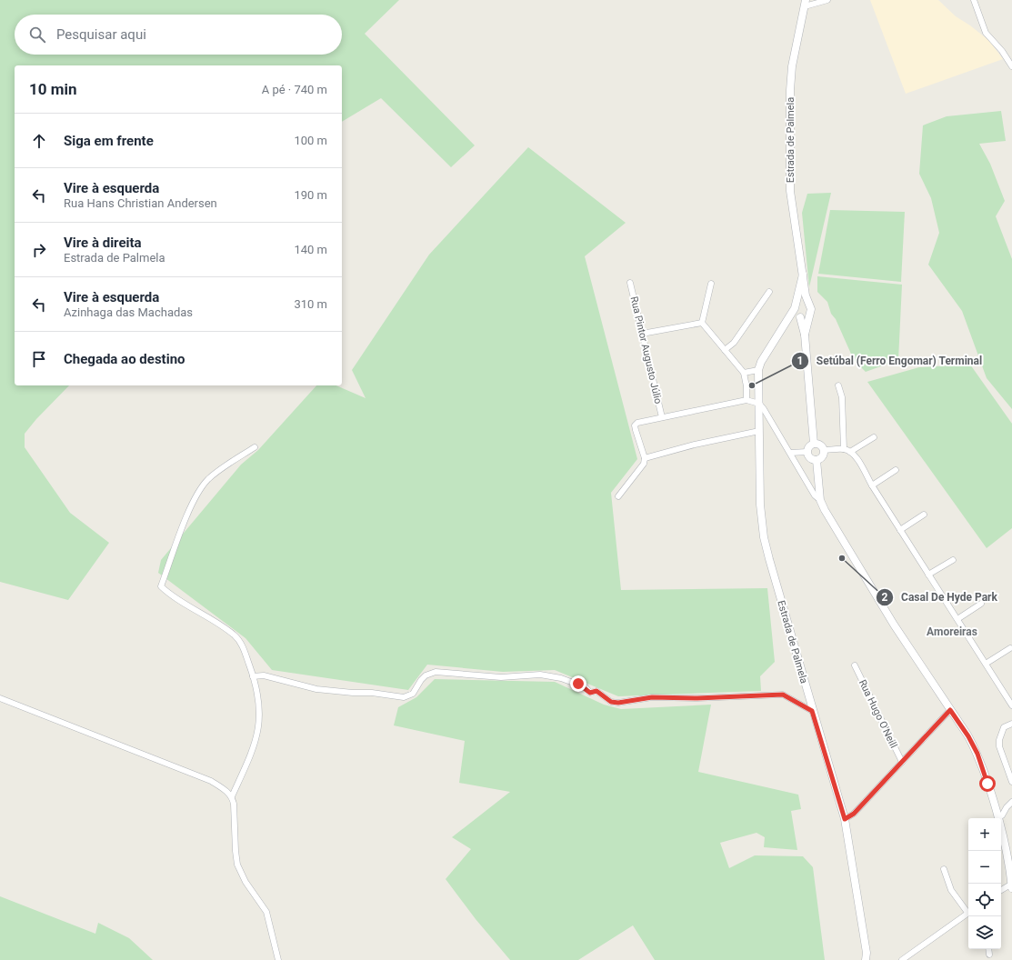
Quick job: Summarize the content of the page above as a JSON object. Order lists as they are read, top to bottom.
{
  "streets": {
    "street": ["Estrada de Palmela", "Rua Pintor Augusto Júlio", "Rua Hugo O'Neill"]
  },
  "districts": ["Amoreiras"],
  "places": ["Setúbal (Ferro Engomar) Terminal", "Casal De Hyde Park"],
  "page": {
    "search": "Pesquisar aqui",
    "heading": ["10 min", "A pé · 740 m"],
    "list": [
      ["Siga em frente", "100 m"],
      ["Vire à esquerda", "Rua Hans Christian Andersen", "190 m"],
      ["Vire à direita", "Estrada de Palmela", "140 m"],
      ["Vire à esquerda", "Azinhaga das Machadas", "310 m"],
      "Chegada ao destino"
    ],
    "map_buttons": ["+", "−"]
  }
}
